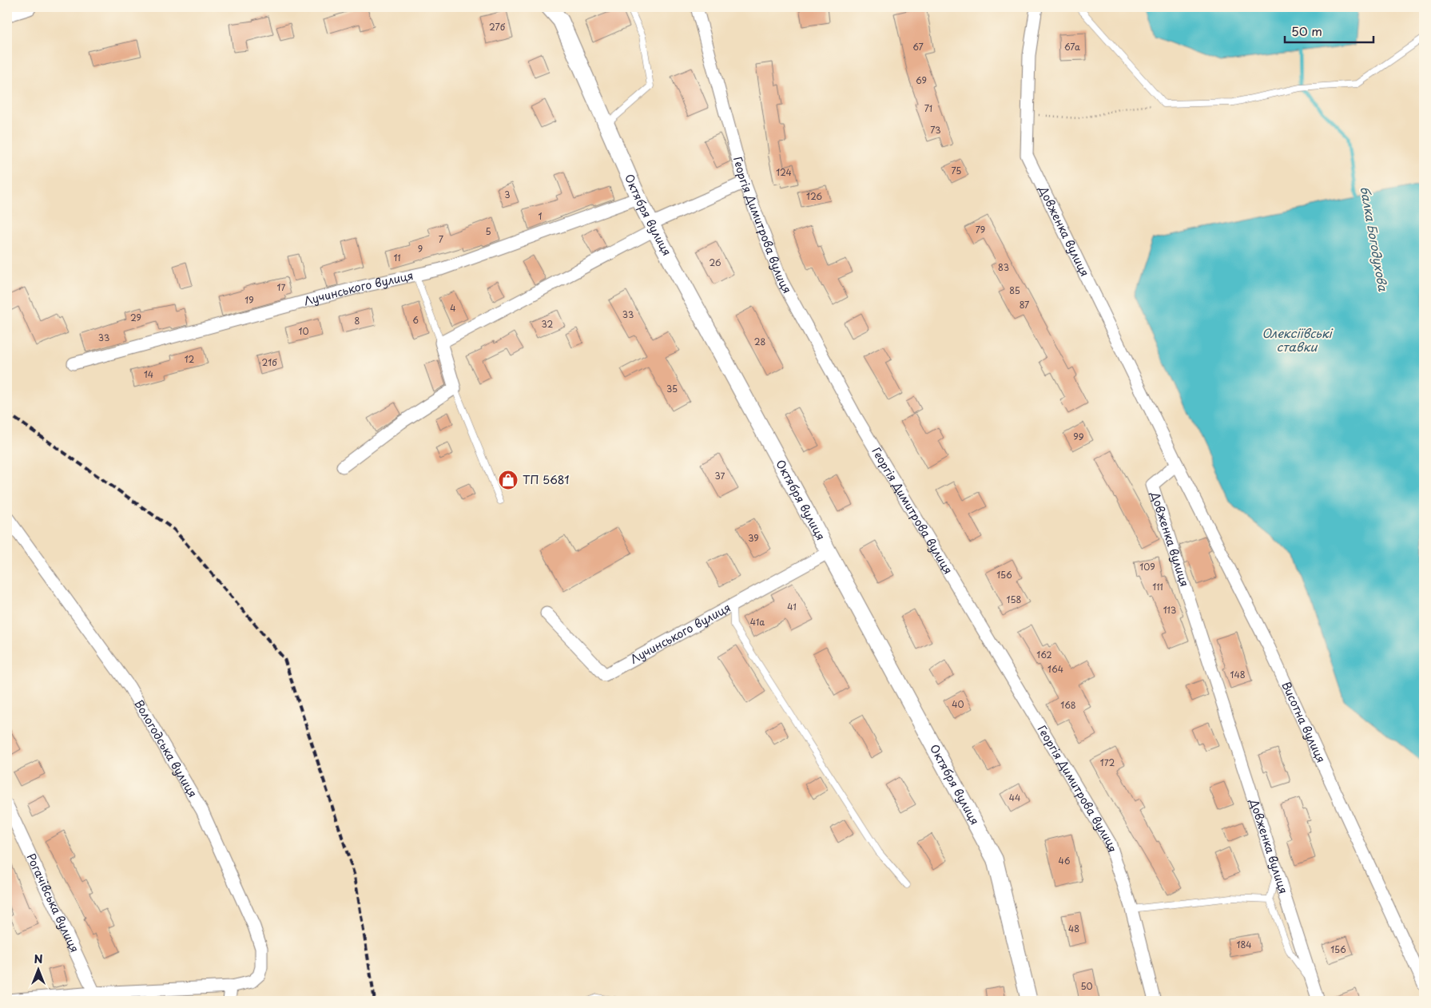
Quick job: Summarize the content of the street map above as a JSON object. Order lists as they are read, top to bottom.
{
  "streets": {
    "street": [
      "Октября вулиця",
      "Георгія Димитрова вулиця",
      "Довженка вулиця",
      "Лучинського вулиця",
      "Висотна вулиця",
      "Вологодська вулиця",
      "Рогачівська вулиця"
    ]
  },
  "crossings": [
    ["Октября вулиця", "Лучинського вулиця"],
    ["Довженка вулиця", "Висотна вулиця"]
  ],
  "water": ["балка Богодухова", "Олексіївські ставки"],
  "places": {
    "shop": ["ТП 5681"]
  },
  "house_numbers": [
    "27б",
    "67",
    "67а",
    "69",
    "71",
    "73",
    "75",
    "124",
    "3",
    "126",
    "1",
    "79",
    "5",
    "7",
    "9",
    "11",
    "26",
    "83",
    "17",
    "85",
    "19",
    "87",
    "4",
    "33",
    "29",
    "6",
    "8",
    "32",
    "10",
    "33",
    "28",
    "12",
    "21б",
    "14",
    "35",
    "99",
    "37",
    "39",
    "109",
    "156",
    "111",
    "158",
    "41",
    "113",
    "41а",
    "162",
    "164",
    "148",
    "40",
    "168",
    "172",
    "44",
    "46",
    "48",
    "184",
    "156",
    "50"
  ],
  "scale_bar": "50 m",
  "north": "top"
}
